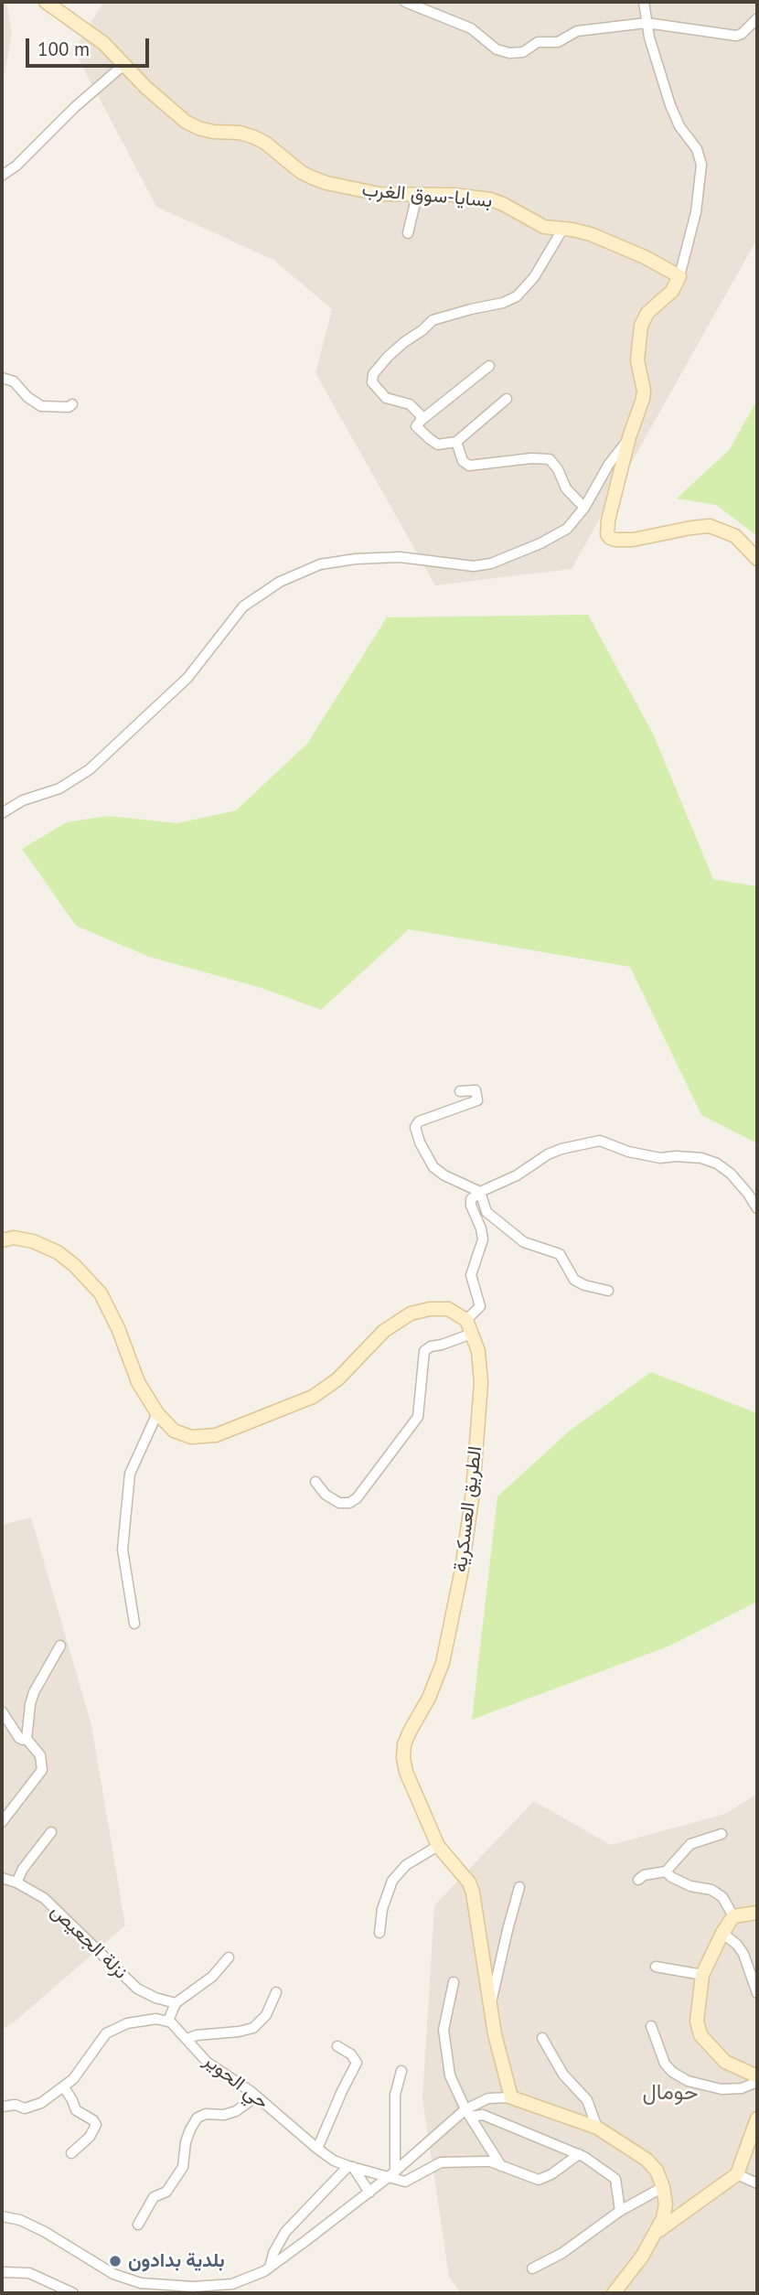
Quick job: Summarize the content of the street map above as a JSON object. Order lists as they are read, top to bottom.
{
  "streets": {
    "main road": ["بسايا-سوق الغرب", "الطريق العسكرية"],
    "street": ["نزلة الجعيص", "حي الحوير"]
  },
  "districts": ["حومال"],
  "places": ["بلدية بدادون"],
  "scale_bar": "100 m"
}
